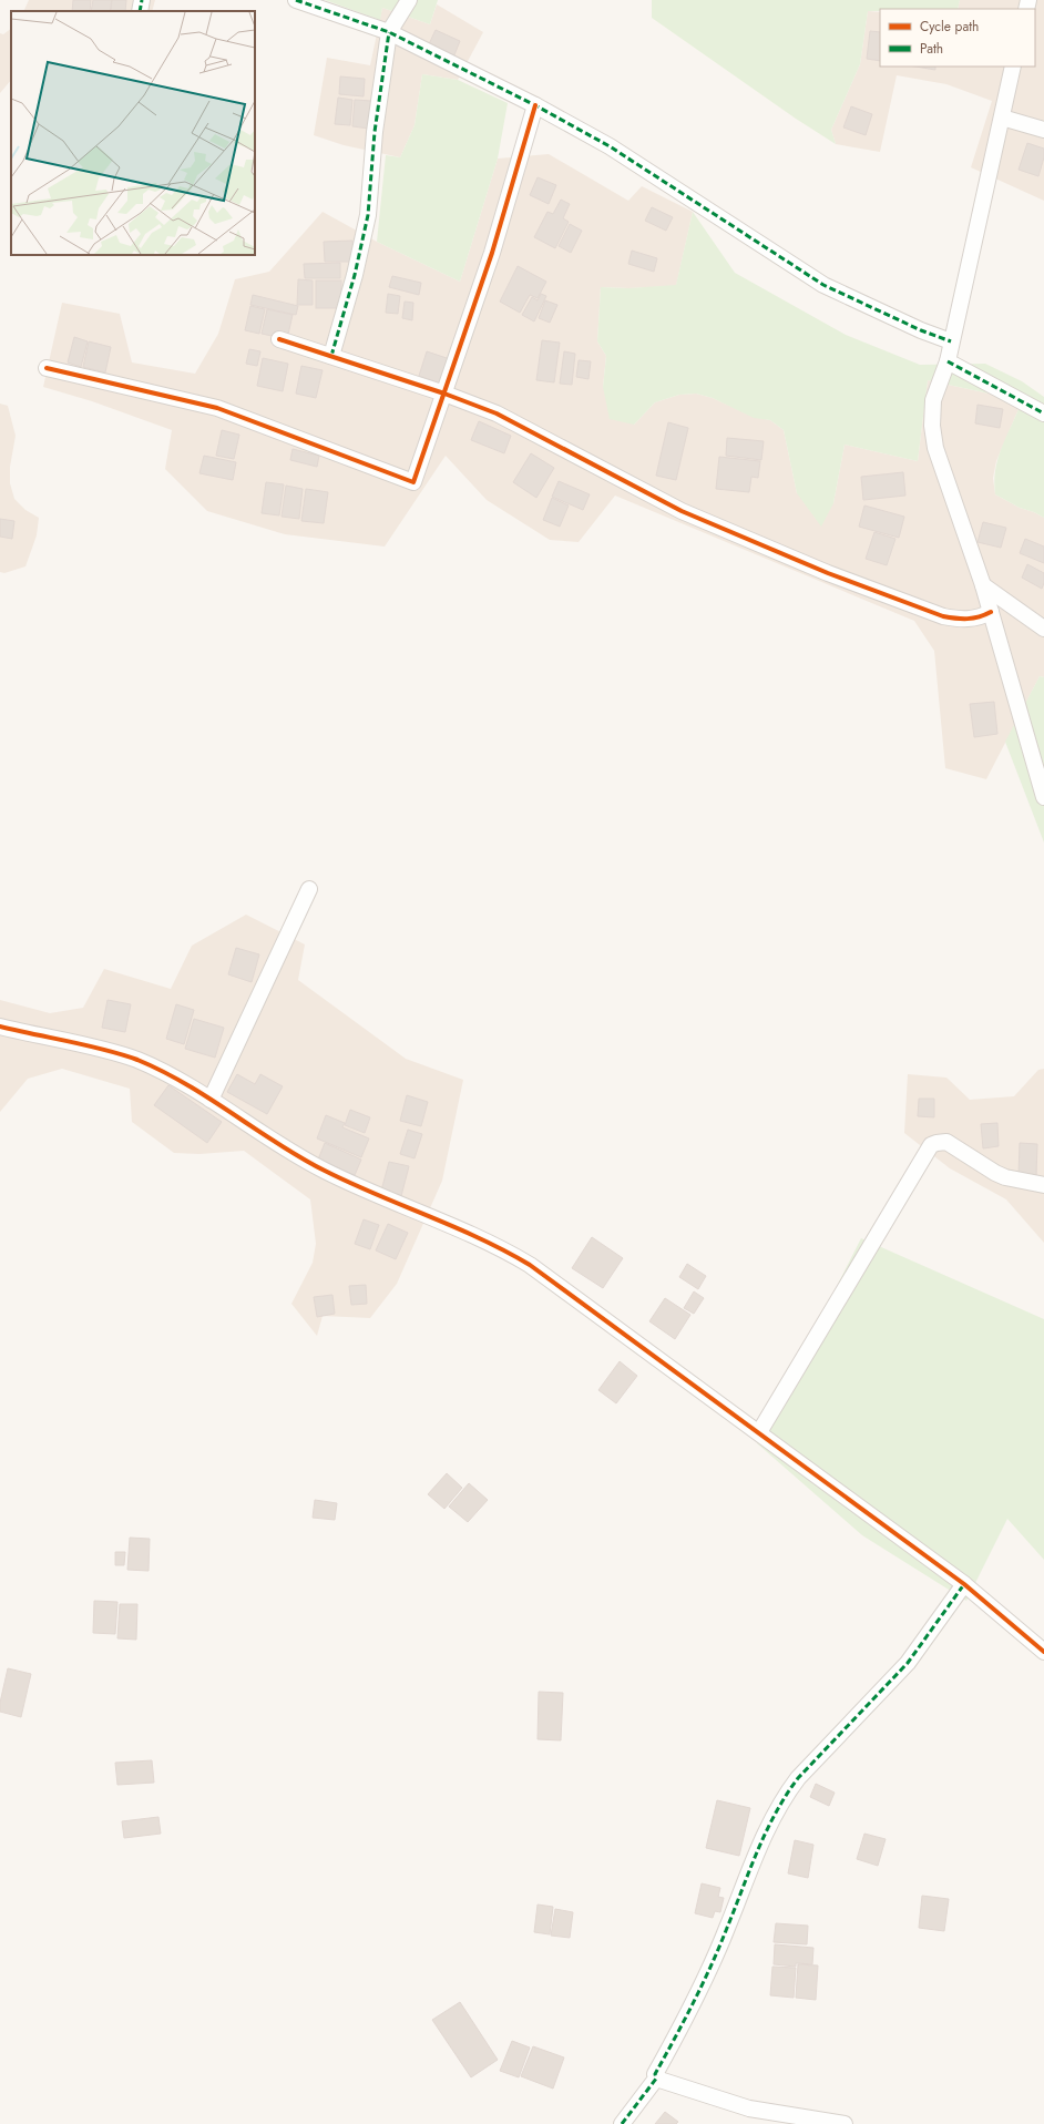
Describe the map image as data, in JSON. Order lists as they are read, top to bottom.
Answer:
{
  "legend": ["Cycle path", "Path"]
}
